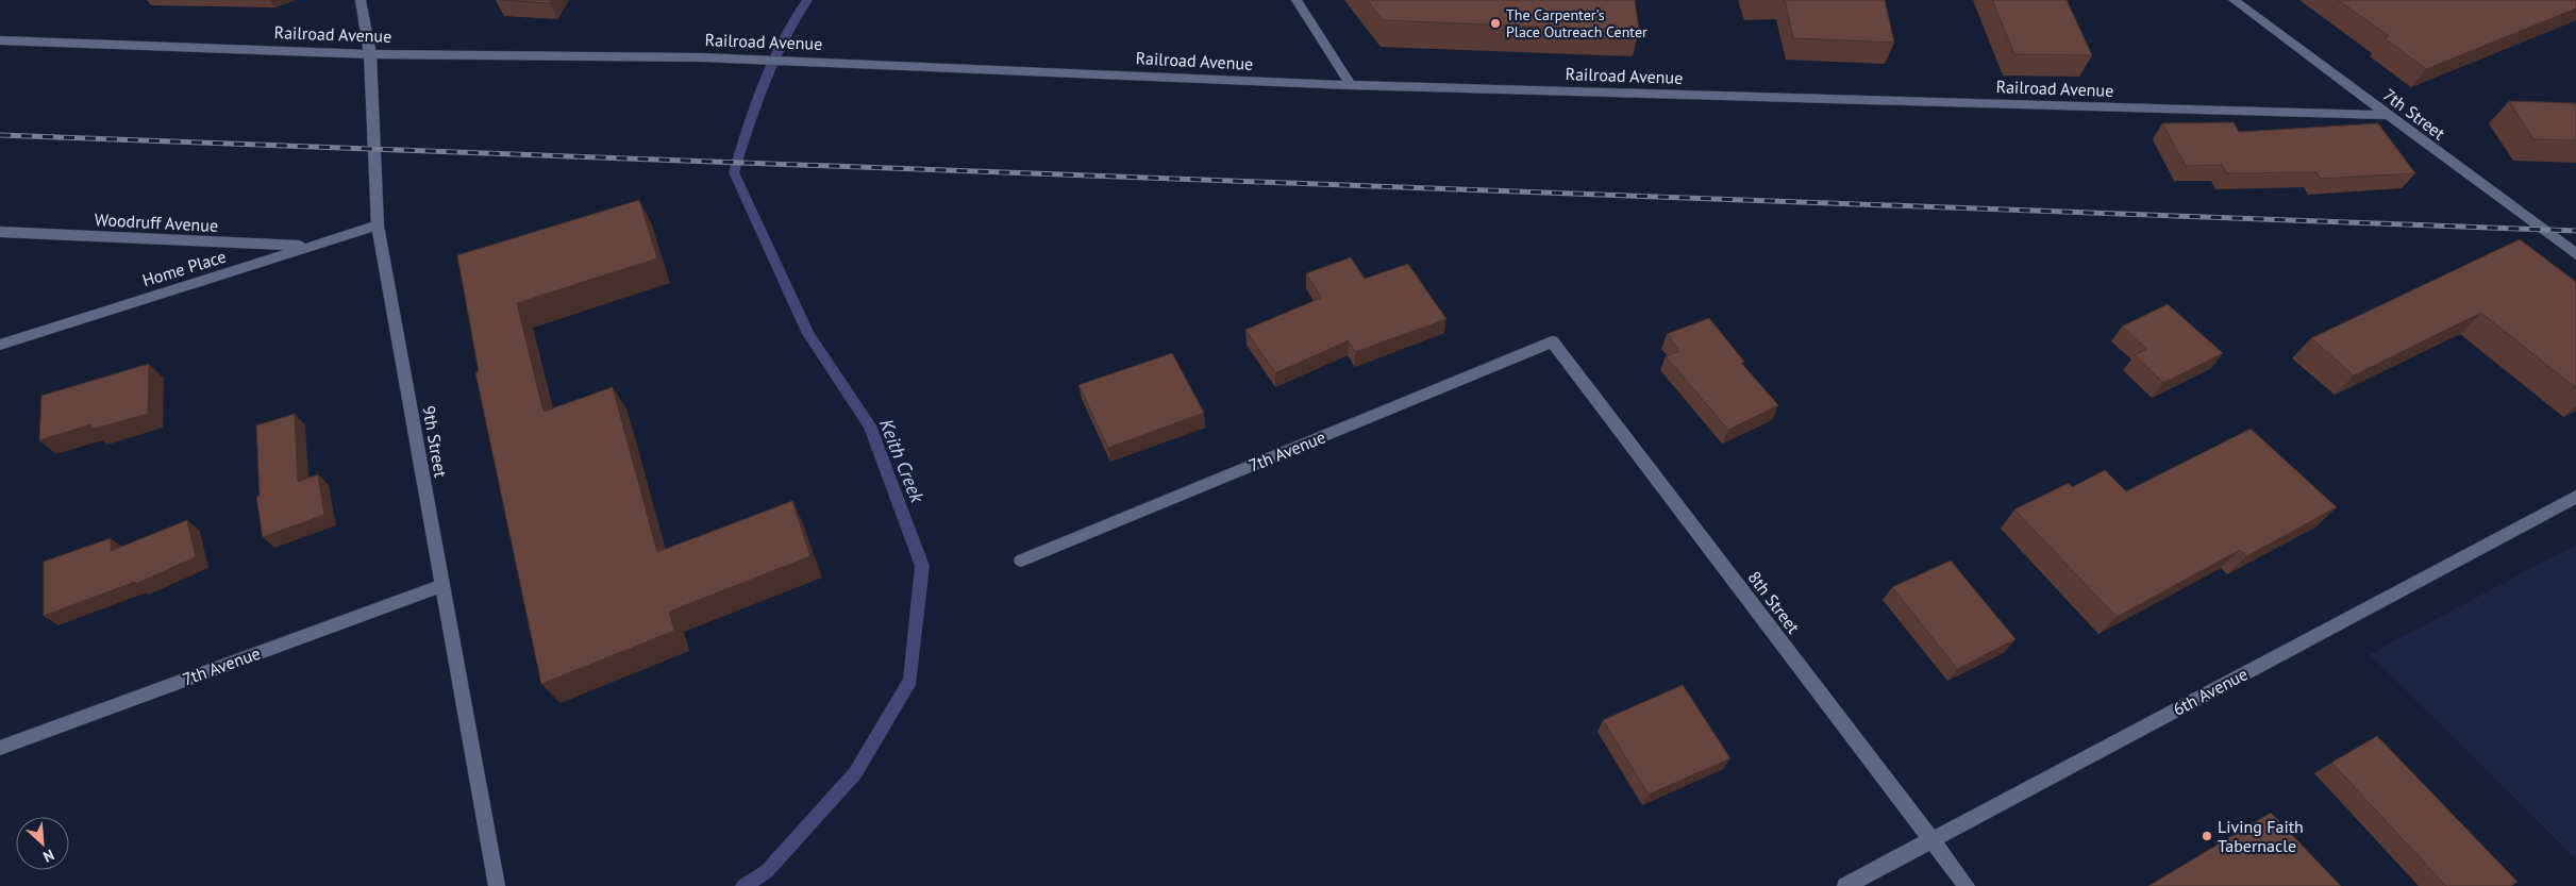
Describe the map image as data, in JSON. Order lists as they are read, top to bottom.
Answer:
{
  "streets": {
    "street": [
      "Railroad Avenue",
      "7th Street",
      "Woodruff Avenue",
      "Home Place",
      "9th Street",
      "7th Avenue",
      "8th Street",
      "6th Avenue"
    ]
  },
  "crossings": [
    ["Railroad Avenue", "7th Street"],
    ["Railroad Avenue", "9th Street"],
    ["Woodruff Avenue", "Home Place"],
    ["Home Place", "9th Street"],
    ["9th Street", "7th Avenue"],
    ["7th Avenue", "8th Street"],
    ["8th Street", "6th Avenue"]
  ],
  "water": ["Keith Creek"],
  "places": ["The Carpenter's Place Outreach Center", "Living Faith Tabernacle"],
  "north": "bottom right"
}
